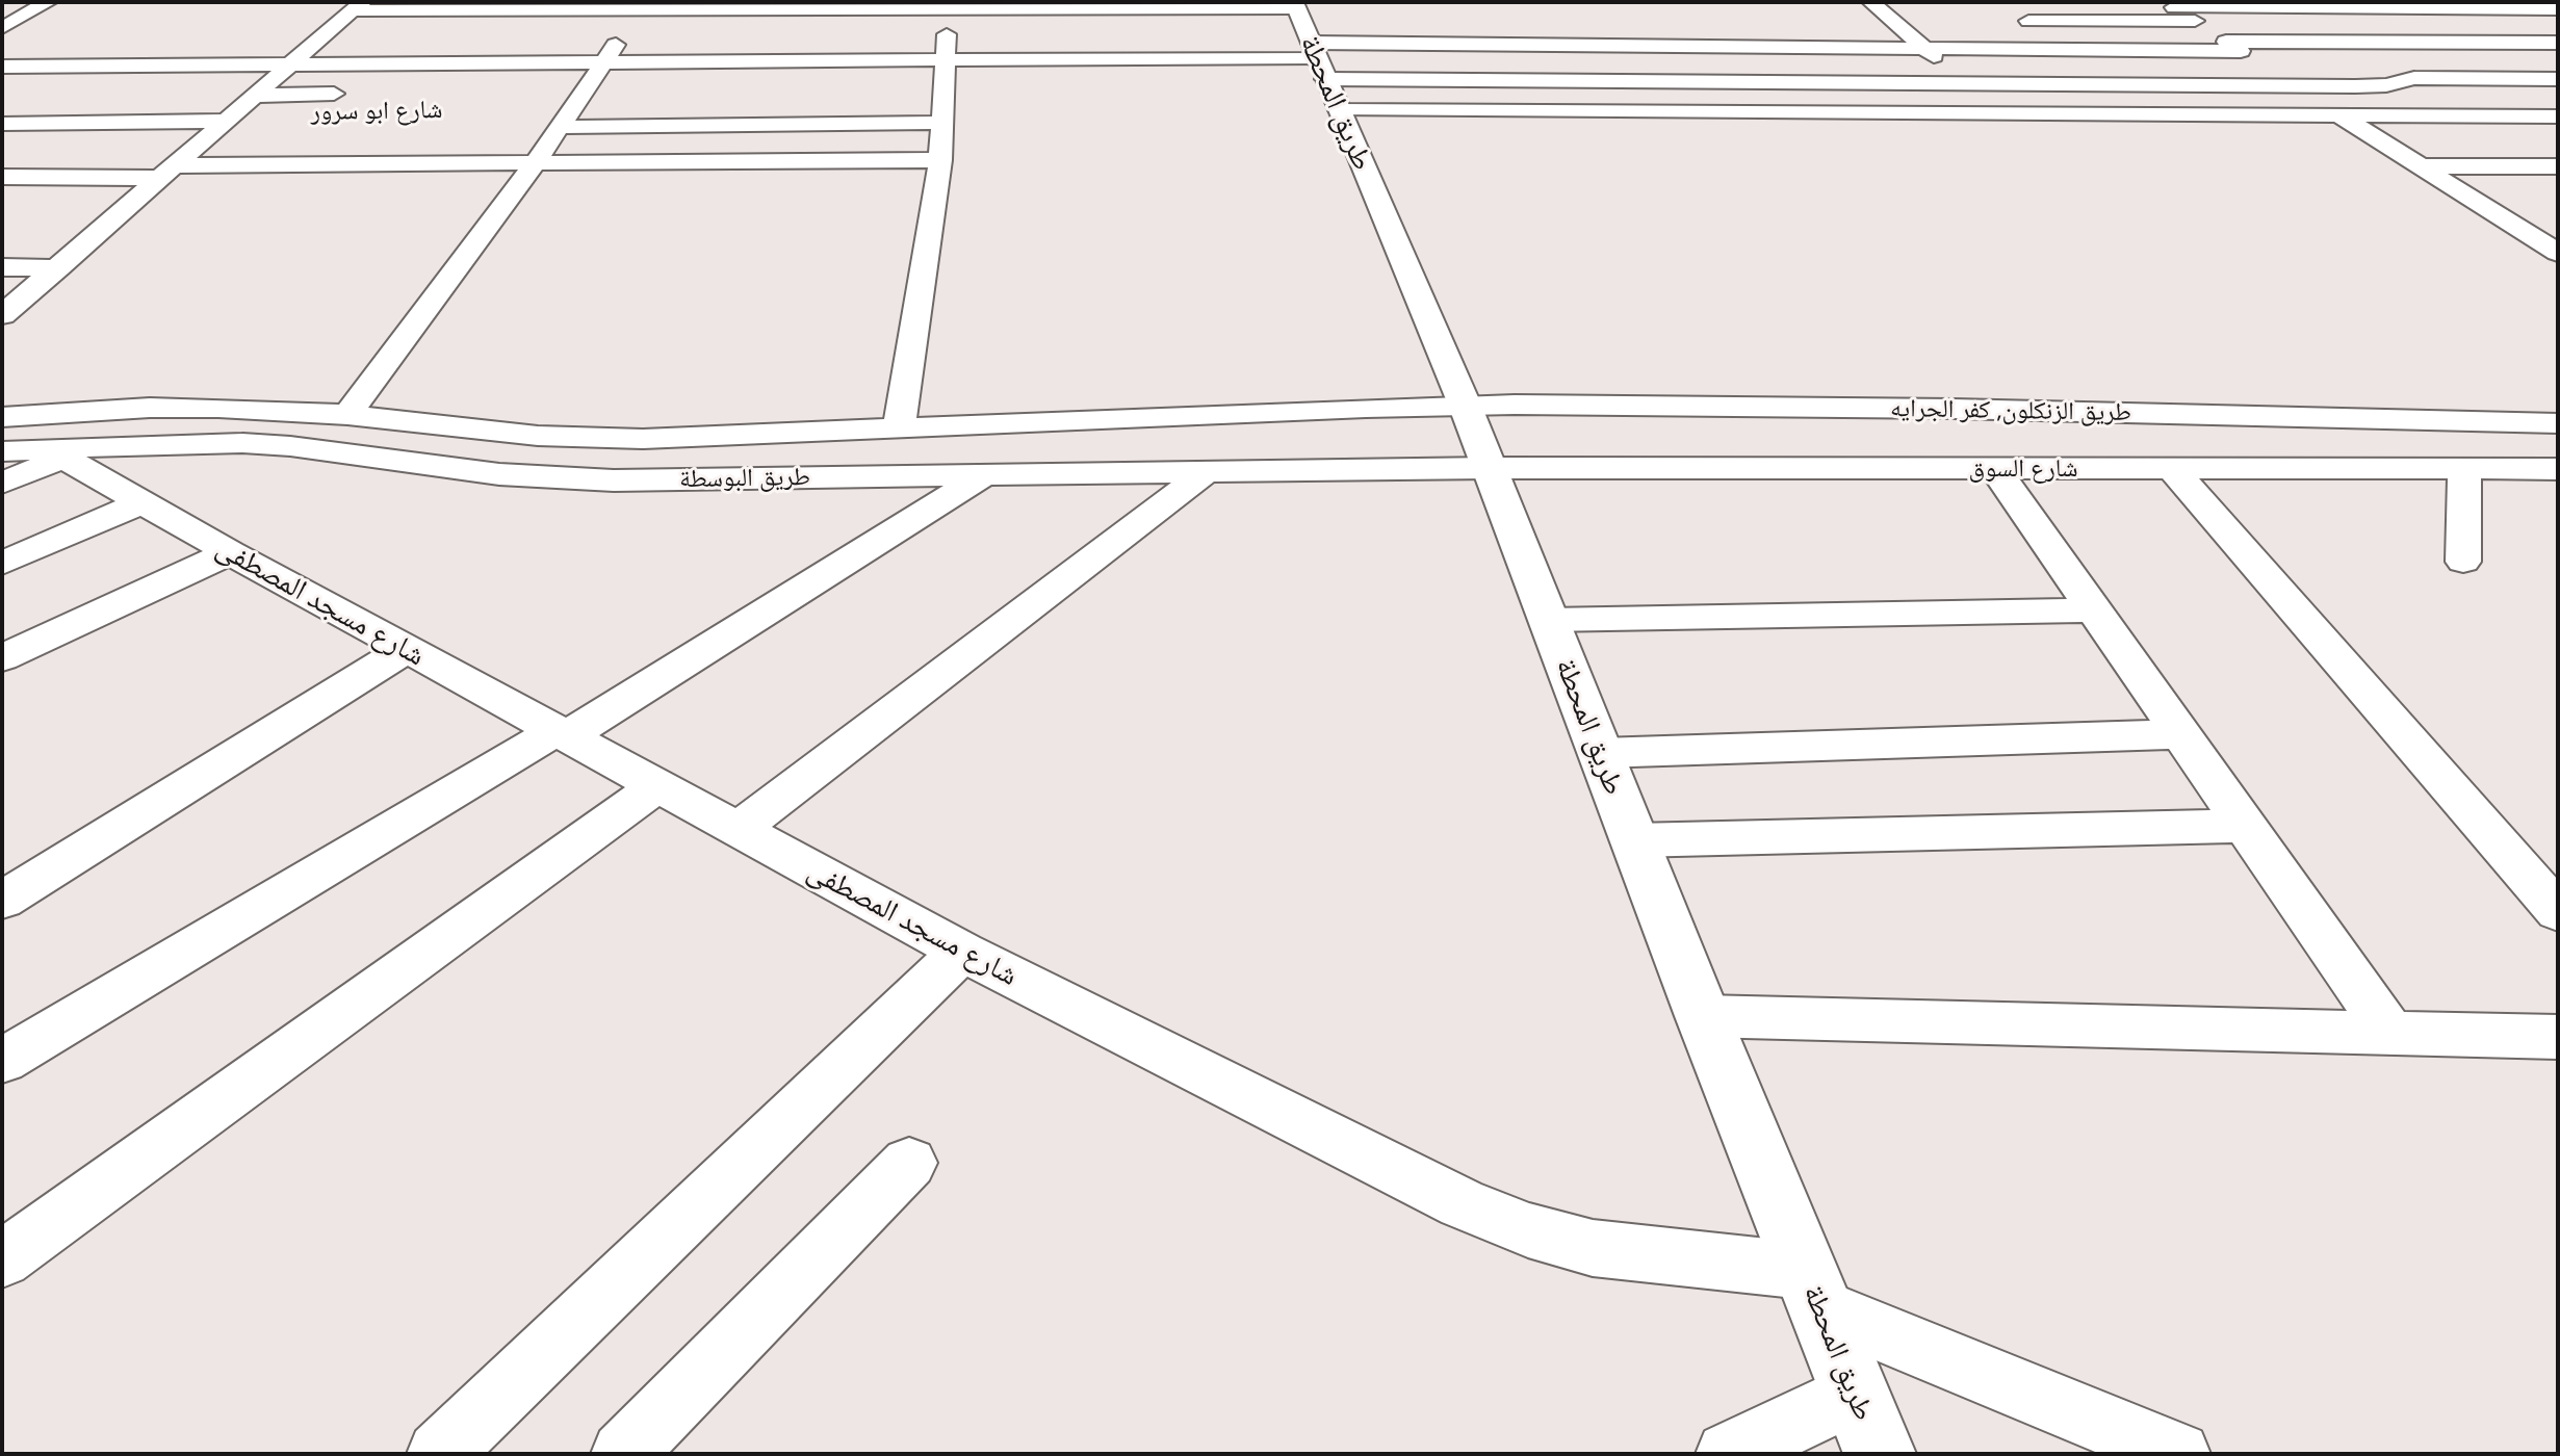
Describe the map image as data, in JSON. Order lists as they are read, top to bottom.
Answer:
{
  "streets": {
    "street": [
      "طريق المحطة",
      "طريق الزنكلون, كفر الجرايه",
      "شارع السوق",
      "طريق البوسطة",
      "شارع مسجد المصطفى"
    ]
  },
  "crossings": [
    ["طريق المحطة", "طريق الزنكلون, كفر الجرايه"],
    ["طريق المحطة", "شارع السوق"],
    ["طريق المحطة", "طريق البوسطة"],
    ["طريق المحطة", "شارع مسجد المصطفى"],
    ["طريق الزنكلون, كفر الجرايه", "شارع السوق"],
    ["طريق الزنكلون, كفر الجرايه", "طريق البوسطة"],
    ["شارع السوق", "طريق البوسطة"],
    ["طريق البوسطة", "شارع مسجد المصطفى"]
  ]
}
